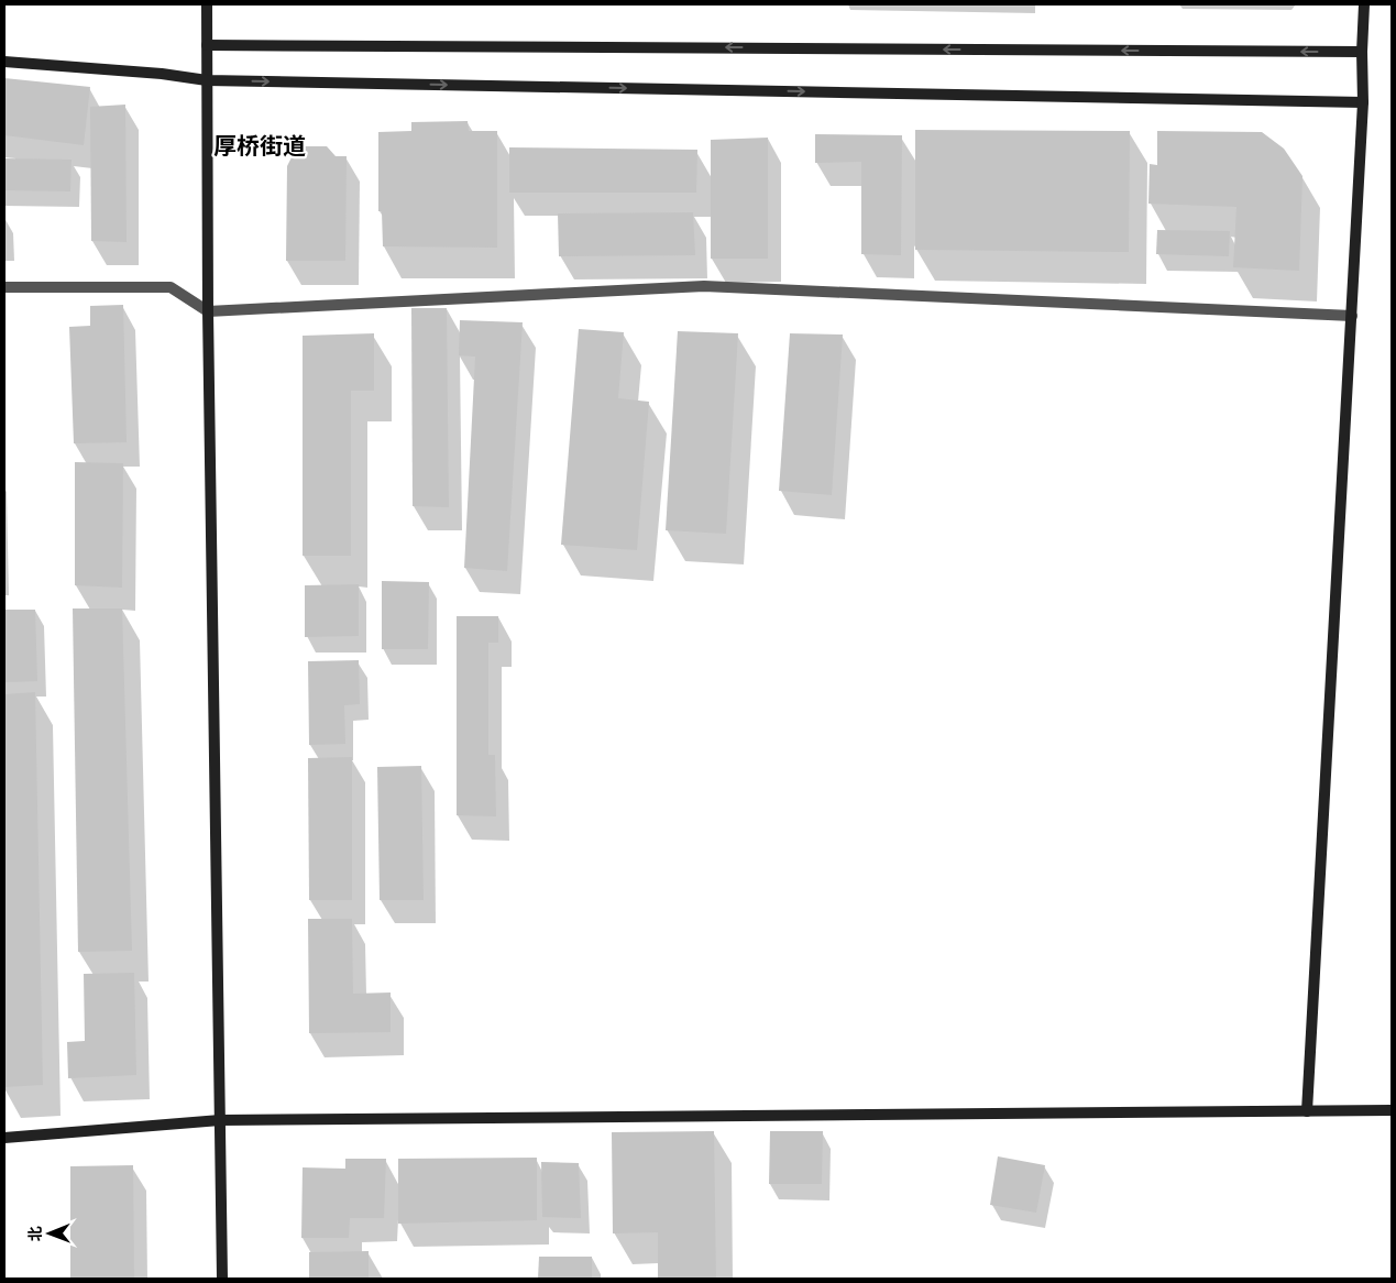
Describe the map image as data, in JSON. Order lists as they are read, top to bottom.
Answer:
{
  "districts": ["厚桥街道"],
  "north": "left"
}
